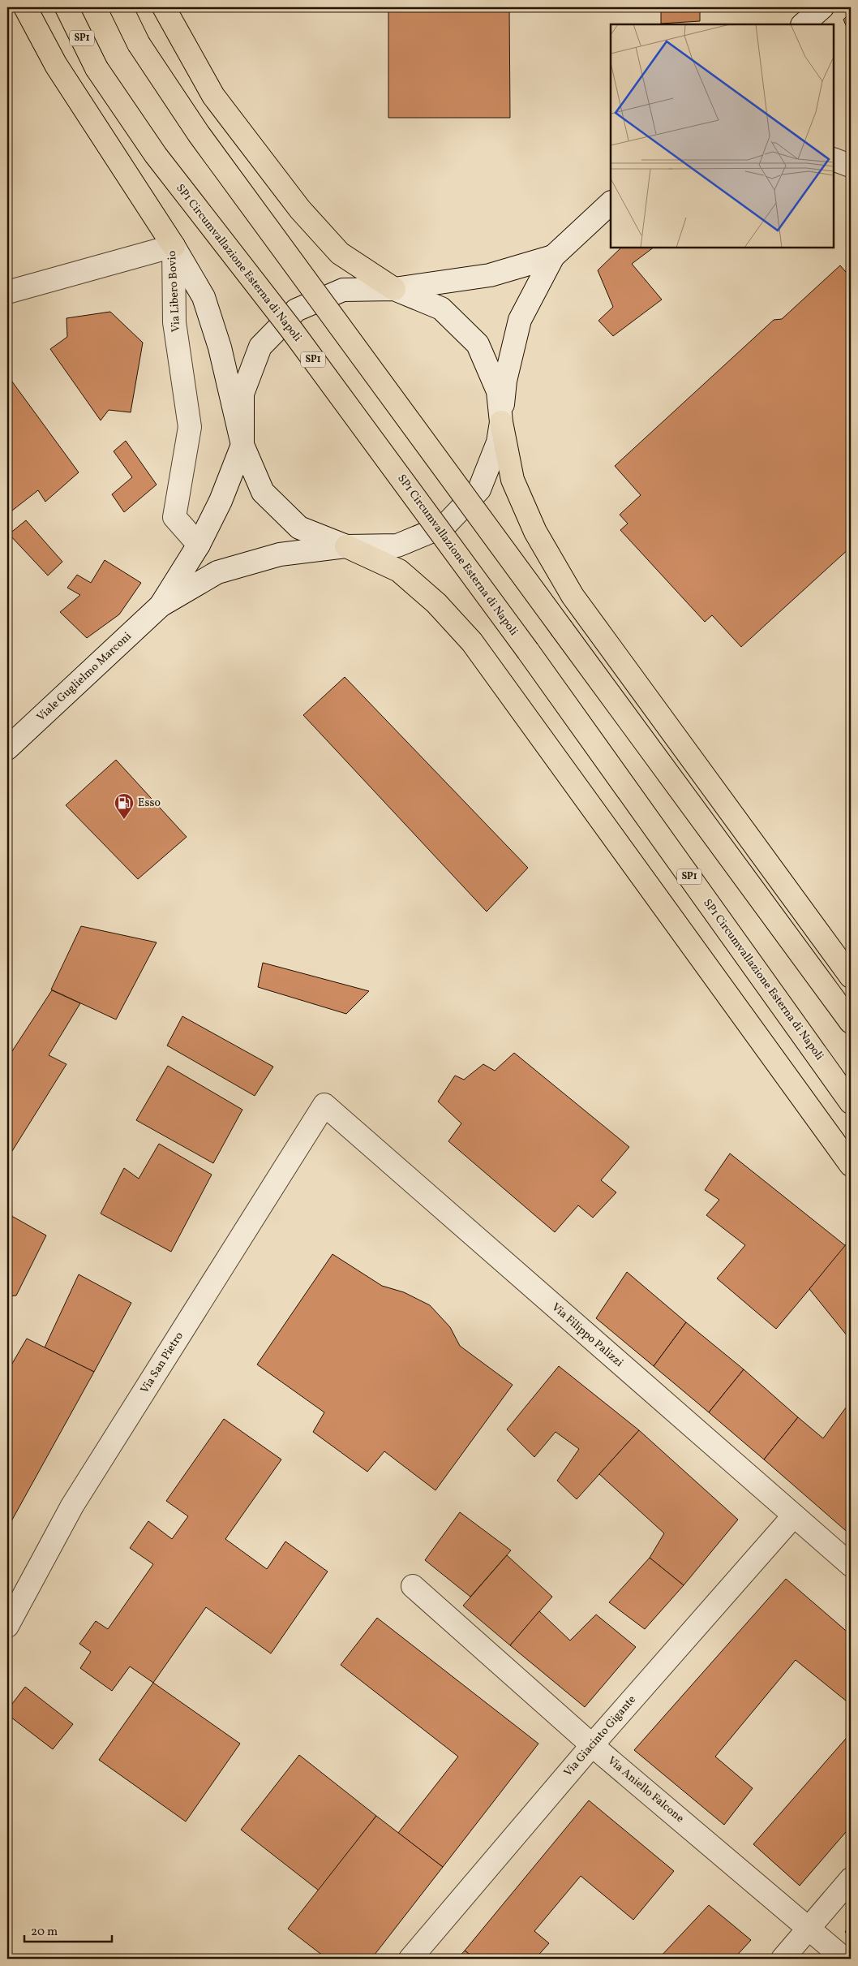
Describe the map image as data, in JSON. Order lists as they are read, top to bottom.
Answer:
{
  "streets": {
    "highway": ["SP1", "SP1 Circumvallazione Esterna di Napoli"],
    "street": [
      "Via Libero Bovio",
      "Viale Guglielmo Marconi",
      "Via Filippo Palizzi",
      "Via San Pietro",
      "Via Giacinto Gigante",
      "Via Aniello Falcone"
    ]
  },
  "crossings": [
    ["Via Libero Bovio", "Viale Guglielmo Marconi"],
    ["Via Filippo Palizzi", "Via San Pietro"],
    ["Via Filippo Palizzi", "Via Giacinto Gigante"],
    ["Via Giacinto Gigante", "Via Aniello Falcone"]
  ],
  "places": {
    "fuel station": ["Esso"]
  },
  "scale_bar": "20 m"
}
